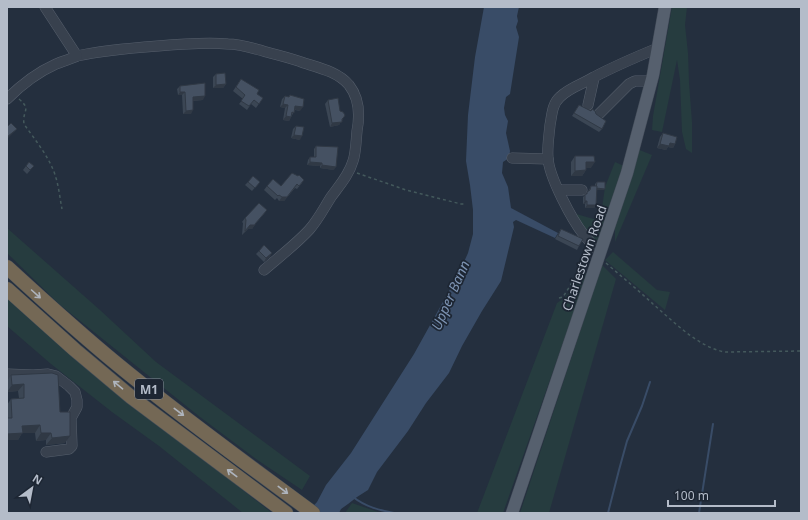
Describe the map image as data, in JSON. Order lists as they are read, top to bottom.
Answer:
{
  "streets": {
    "highway": ["M1"],
    "main road": ["Charlestown Road"]
  },
  "water": ["Upper Bann"],
  "scale_bar": "100 m",
  "north": "top right"
}
